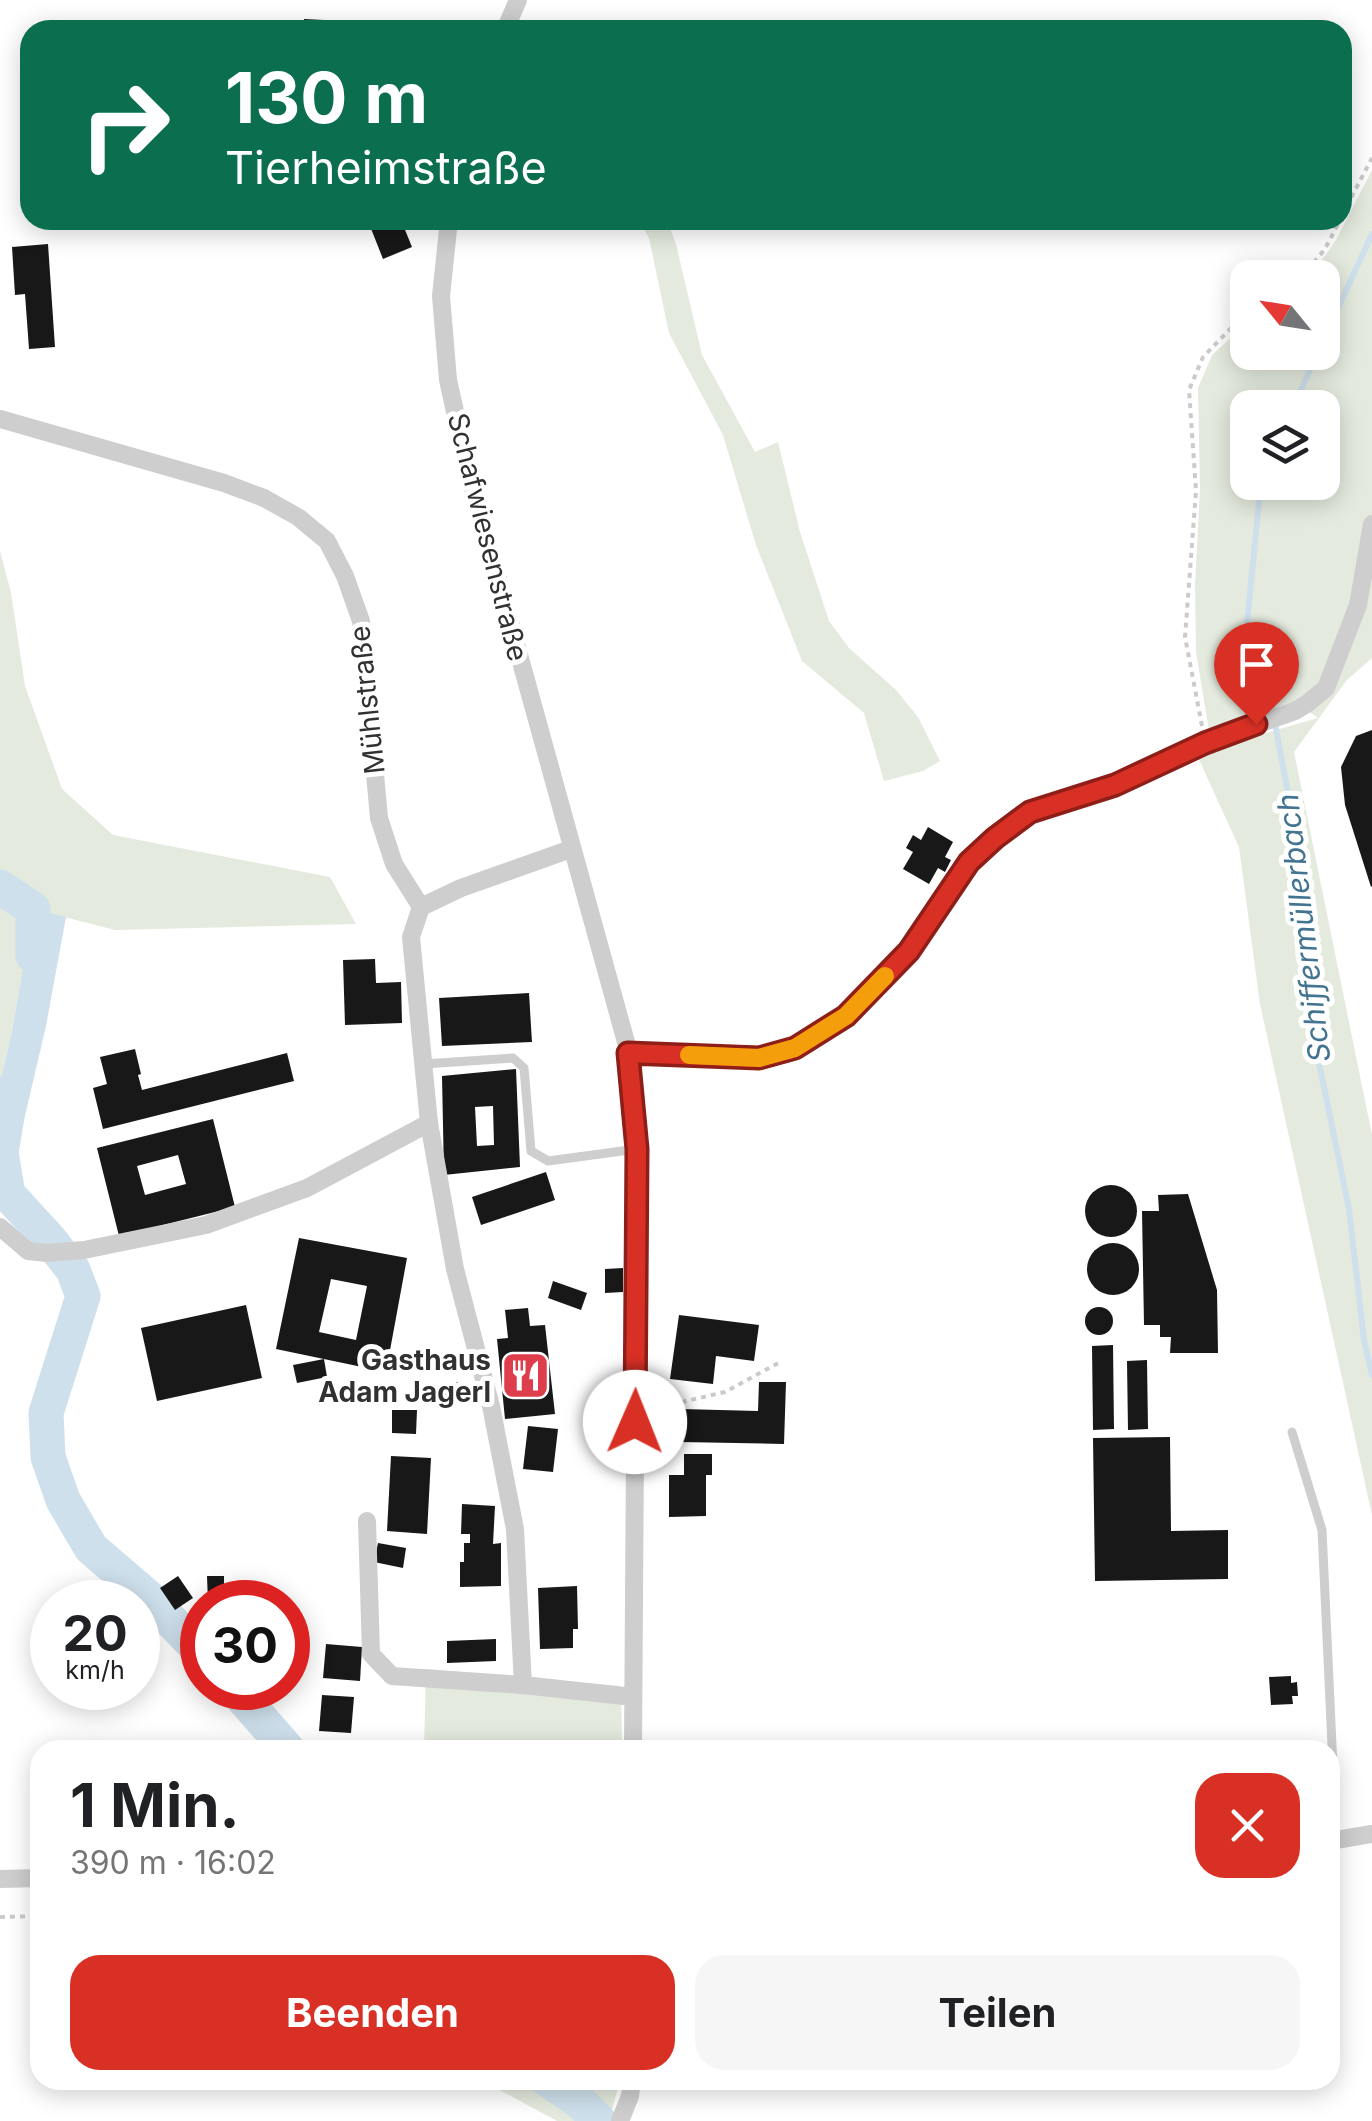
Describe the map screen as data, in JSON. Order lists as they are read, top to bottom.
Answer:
{
  "streets": {
    "street": ["Schafwiesenstraße", "Mühlstraße"]
  },
  "water": ["Schiffermüllerbach"],
  "places": {
    "restaurant": ["Gasthaus Adam Jagerl"]
  },
  "north": "top left",
  "page": {
    "turn": ["130 m", "Tierheimstraße"],
    "speed": "20 km/h",
    "limit": "30",
    "heading": ["1 Min.", "390 m · 16:02"],
    "buttons": ["Beenden", "Teilen"]
  }
}
